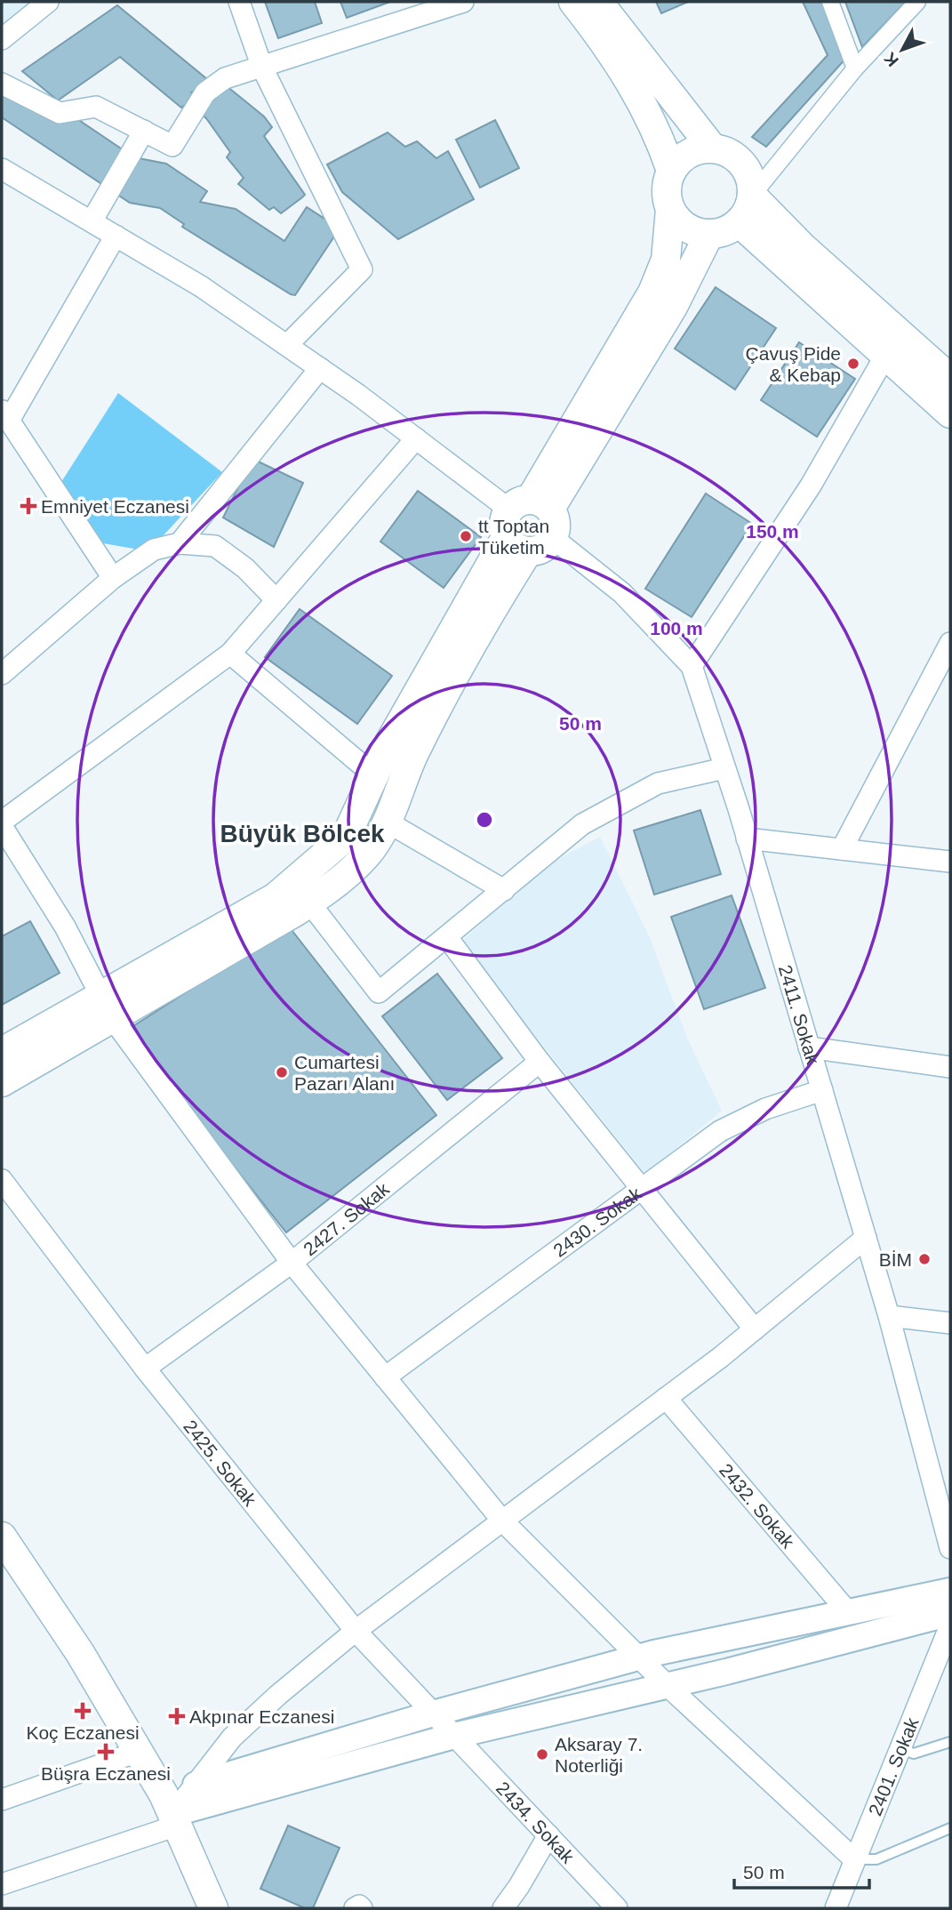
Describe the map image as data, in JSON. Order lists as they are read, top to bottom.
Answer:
{
  "streets": {
    "street": [
      "2411. Sokak",
      "2427. Sokak",
      "2430. Sokak",
      "2425. Sokak",
      "2432. Sokak",
      "2401. Sokak",
      "2434. Sokak"
    ]
  },
  "crossings": [
    ["2411. Sokak", "2430. Sokak"],
    ["2427. Sokak", "2425. Sokak"],
    ["2425. Sokak", "2434. Sokak"]
  ],
  "districts": ["Büyük Bölcek"],
  "places": {
    "other": [
      "Çavuş Pide & Kebap",
      "tt Toptan Tüketim",
      "Cumartesi Pazarı Alanı",
      "BİM",
      "Aksaray 7. Noterliği"
    ],
    "health": [
      "Emniyet Eczanesi",
      "Koç Eczanesi",
      "Akpınar Eczanesi",
      "Büşra Eczanesi"
    ]
  },
  "scale_bar": "50 m",
  "north": "bottom left",
  "rings": ["150 m", "100 m", "50 m"]
}
